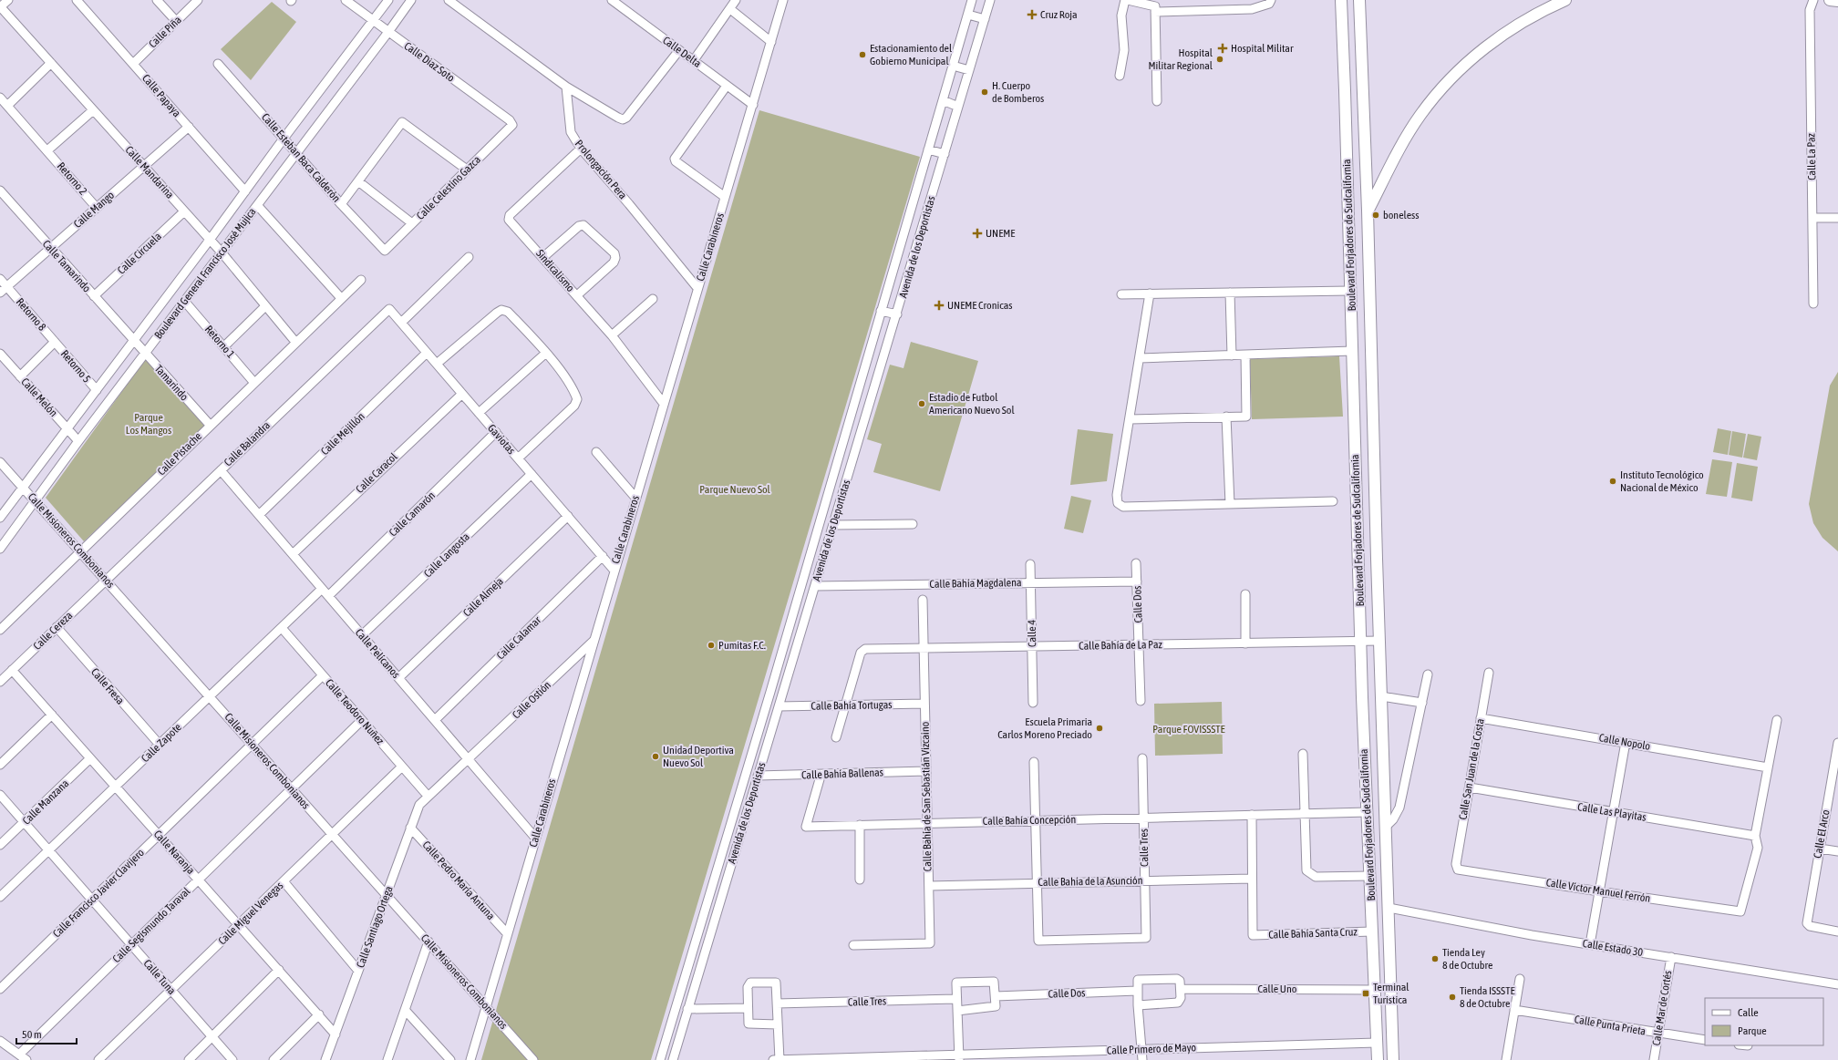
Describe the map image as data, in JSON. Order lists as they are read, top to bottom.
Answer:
{
  "streets": {
    "main road": ["Boulevard Forjadores de Sudcalifornia"],
    "street": [
      "Calle Piña",
      "Calle Delta",
      "Calle Diaz Soto",
      "Calle Papaya",
      "Calle La Paz",
      "Calle Esteban Baca Calderón",
      "Prolongación Pera",
      "Calle Mandarina",
      "Retorno 2",
      "Calle Celestino Gazca",
      "Calle Mango",
      "Calle Carabineros",
      "Avenida de los Deportistas",
      "Calle Circuela",
      "Calle Tamarindo",
      "Sindicalismo",
      "Boulevard General Francisco José Mujica",
      "Retorno 8",
      "Retorno 1",
      "Retorno 5",
      "Tamarindo",
      "Calle Melón",
      "Calle Mejillón",
      "Gaviotas",
      "Calle Balandra",
      "Calle Pistache",
      "Calle Caracol",
      "Calle Camarón",
      "Calle Misioneros Combonianos",
      "Calle Langosta",
      "Calle Bahía Magdalena",
      "Calle Almeja",
      "Calle Dos",
      "Calle Cereza",
      "Calle 4",
      "Calle Calamar",
      "Calle Bahía de La Paz",
      "Calle Pelícanos",
      "Calle Fresa",
      "Calle Ostión",
      "Calle Bahía Tortugas",
      "Calle Teodoro Nuñez",
      "Calle Nopolo",
      "Calle Zapote",
      "Calle San Juan de la Costa",
      "Calle Bahía Ballenas",
      "Calle Bahía de San Sebastián Vizcaino",
      "Calle Manzana",
      "Calle Las Playitas",
      "Calle Bahía Concepción",
      "Calle El Arco",
      "Calle Tres",
      "Calle Naranja",
      "Calle Pedro María Antuna",
      "Calle Bahía de la Asunción",
      "Calle Víctor Manuel Ferrón",
      "Calle Francisco Javier Clavijero",
      "Calle Miguel Venegas",
      "Calle Segismundo Taraval",
      "Calle Santiago Ortega",
      "Calle Bahía Santa Cruz",
      "Calle Estado 30",
      "Calle Tuna",
      "Calle Uno",
      "Calle Mar de Cortés",
      "Calle Punta Prieta",
      "Calle Primero de Mayo"
    ]
  },
  "crossings": [
    ["Calle Piña", "Calle Papaya"],
    ["Calle Delta", "Calle Carabineros"],
    ["Calle Diaz Soto", "Calle Celestino Gazca"],
    ["Calle Diaz Soto", "Boulevard General Francisco José Mujica"],
    ["Calle Papaya", "Calle Mango"],
    ["Calle Papaya", "Boulevard General Francisco José Mujica"],
    ["Calle Esteban Baca Calderón", "Calle Celestino Gazca"],
    ["Calle Esteban Baca Calderón", "Boulevard General Francisco José Mujica"],
    ["Prolongación Pera", "Calle Carabineros"],
    ["Prolongación Pera", "Sindicalismo"],
    ["Calle Mandarina", "Calle Mango"],
    ["Calle Mandarina", "Calle Circuela"],
    ["Calle Mandarina", "Boulevard General Francisco José Mujica"],
    ["Calle Mandarina", "Calle Pistache"],
    ["Retorno 2", "Calle Mango"],
    ["Calle Mango", "Calle Tamarindo"],
    ["Calle Mango", "Retorno 8"],
    ["Boulevard Forjadores de Sudcalifornia", "Calle Bahía de La Paz"],
    ["Boulevard Forjadores de Sudcalifornia", "Calle Bahía Concepción"],
    ["Boulevard Forjadores de Sudcalifornia", "Calle Bahía Santa Cruz"],
    ["Boulevard Forjadores de Sudcalifornia", "Calle Estado 30"],
    ["Boulevard Forjadores de Sudcalifornia", "Calle Uno"],
    ["Boulevard Forjadores de Sudcalifornia", "Calle Primero de Mayo"],
    ["Calle Carabineros", "Sindicalismo"],
    ["Calle Carabineros", "Gaviotas"],
    ["Calle Carabineros", "Calle Misioneros Combonianos"],
    ["Calle Carabineros", "Calle Pelícanos"],
    ["Calle Carabineros", "Calle Ostión"],
    ["Calle Carabineros", "Calle Pedro María Antuna"],
    ["Avenida de los Deportistas", "Calle Bahía Magdalena"],
    ["Avenida de los Deportistas", "Calle Bahía Tortugas"],
    ["Avenida de los Deportistas", "Calle Bahía Ballenas"],
    ["Calle Circuela", "Calle Tamarindo"],
    ["Calle Tamarindo", "Boulevard General Francisco José Mujica"],
    ["Calle Tamarindo", "Tamarindo"],
    ["Boulevard General Francisco José Mujica", "Retorno 1"],
    ["Boulevard General Francisco José Mujica", "Retorno 5"],
    ["Boulevard General Francisco José Mujica", "Tamarindo"],
    ["Boulevard General Francisco José Mujica", "Calle Melón"],
    ["Boulevard General Francisco José Mujica", "Calle Misioneros Combonianos"],
    ["Retorno 8", "Retorno 5"],
    ["Retorno 1", "Calle Pistache"],
    ["Tamarindo", "Calle Pistache"],
    ["Calle Mejillón", "Gaviotas"],
    ["Calle Mejillón", "Calle Pelícanos"],
    ["Gaviotas", "Calle Balandra"],
    ["Gaviotas", "Calle Caracol"],
    ["Gaviotas", "Calle Camarón"],
    ["Gaviotas", "Calle Langosta"],
    ["Gaviotas", "Calle Almeja"],
    ["Gaviotas", "Calle Calamar"],
    ["Calle Balandra", "Calle Misioneros Combonianos"],
    ["Calle Balandra", "Calle Cereza"],
    ["Calle Balandra", "Calle Pelícanos"],
    ["Calle Pistache", "Calle Misioneros Combonianos"],
    ["Calle Caracol", "Calle Pelícanos"],
    ["Calle Camarón", "Calle Pelícanos"],
    ["Calle Misioneros Combonianos", "Calle Cereza"],
    ["Calle Misioneros Combonianos", "Calle Zapote"],
    ["Calle Misioneros Combonianos", "Calle Francisco Javier Clavijero"],
    ["Calle Misioneros Combonianos", "Calle Miguel Venegas"],
    ["Calle Misioneros Combonianos", "Calle Segismundo Taraval"],
    ["Calle Misioneros Combonianos", "Calle Santiago Ortega"],
    ["Calle Langosta", "Calle Pelícanos"],
    ["Calle Bahía Magdalena", "Calle Dos"],
    ["Calle Bahía Magdalena", "Calle 4"],
    ["Calle Almeja", "Calle Pelícanos"],
    ["Calle Dos", "Calle Bahía de La Paz"],
    ["Calle Cereza", "Calle Fresa"],
    ["Calle Cereza", "Calle Naranja"],
    ["Calle 4", "Calle Bahía de La Paz"],
    ["Calle Calamar", "Calle Pelícanos"],
    ["Calle Bahía de La Paz", "Calle Bahía Tortugas"],
    ["Calle Bahía de La Paz", "Calle Bahía de San Sebastián Vizcaino"],
    ["Calle Pelícanos", "Calle Ostión"],
    ["Calle Pelícanos", "Calle Zapote"],
    ["Calle Fresa", "Calle Zapote"],
    ["Calle Ostión", "Calle Teodoro Nuñez"],
    ["Calle Ostión", "Calle Santiago Ortega"],
    ["Calle Bahía Tortugas", "Calle Bahía de San Sebastián Vizcaino"],
    ["Calle Teodoro Nuñez", "Calle Zapote"],
    ["Calle Teodoro Nuñez", "Calle Francisco Javier Clavijero"],
    ["Calle Teodoro Nuñez", "Calle Miguel Venegas"],
    ["Calle Teodoro Nuñez", "Calle Segismundo Taraval"],
    ["Calle Teodoro Nuñez", "Calle Santiago Ortega"],
    ["Calle Nopolo", "Calle San Juan de la Costa"],
    ["Calle Zapote", "Calle Naranja"],
    ["Calle Zapote", "Calle Tuna"],
    ["Calle San Juan de la Costa", "Calle Las Playitas"],
    ["Calle San Juan de la Costa", "Calle Víctor Manuel Ferrón"],
    ["Calle Bahía Ballenas", "Calle Bahía de San Sebastián Vizcaino"],
    ["Calle Bahía Ballenas", "Calle Bahía Concepción"],
    ["Calle Bahía de San Sebastián Vizcaino", "Calle Bahía Concepción"],
    ["Calle Bahía de San Sebastián Vizcaino", "Calle Bahía de la Asunción"],
    ["Calle Manzana", "Calle Naranja"],
    ["Calle Manzana", "Calle Tuna"],
    ["Calle Las Playitas", "Calle Víctor Manuel Ferrón"],
    ["Calle Bahía Concepción", "Calle Tres"],
    ["Calle Tres", "Calle Bahía de la Asunción"],
    ["Calle Naranja", "Calle Francisco Javier Clavijero"],
    ["Calle Naranja", "Calle Miguel Venegas"],
    ["Calle Naranja", "Calle Segismundo Taraval"],
    ["Calle Naranja", "Calle Santiago Ortega"],
    ["Calle Pedro María Antuna", "Calle Santiago Ortega"],
    ["Calle Bahía de la Asunción", "Calle Bahía Santa Cruz"],
    ["Calle Francisco Javier Clavijero", "Calle Tuna"],
    ["Calle Miguel Venegas", "Calle Tuna"],
    ["Calle Segismundo Taraval", "Calle Tuna"],
    ["Calle Estado 30", "Calle Mar de Cortés"],
    ["Calle Mar de Cortés", "Calle Punta Prieta"]
  ],
  "parks": ["Parque Los Mangos", "Parque Nuevo Sol", "Parque FOVISSSTE"],
  "places": {
    "health": [
      "Cruz Roja",
      "Hospital Militar",
      "UNEME",
      "UNEME Cronicas"
    ],
    "other": [
      "Estacionamiento del Gobierno Municipal",
      "Hospital Militar Regional",
      "H. Cuerpo de Bomberos",
      "boneless",
      "Estadio de Futbol Americano Nuevo Sol",
      "Instituto Tecnológico Nacional de México",
      "Pumitas F.C.",
      "Escuela Primaria Carlos Moreno Preciado",
      "Unidad Deportiva Nuevo Sol",
      "Tienda Ley 8 de Octubre",
      "Tienda ISSSTE 8 de Octubre"
    ],
    "transit": ["Terminal Turistica"]
  },
  "legend": ["Calle", "Parque"],
  "scale_bar": "50 m"
}
